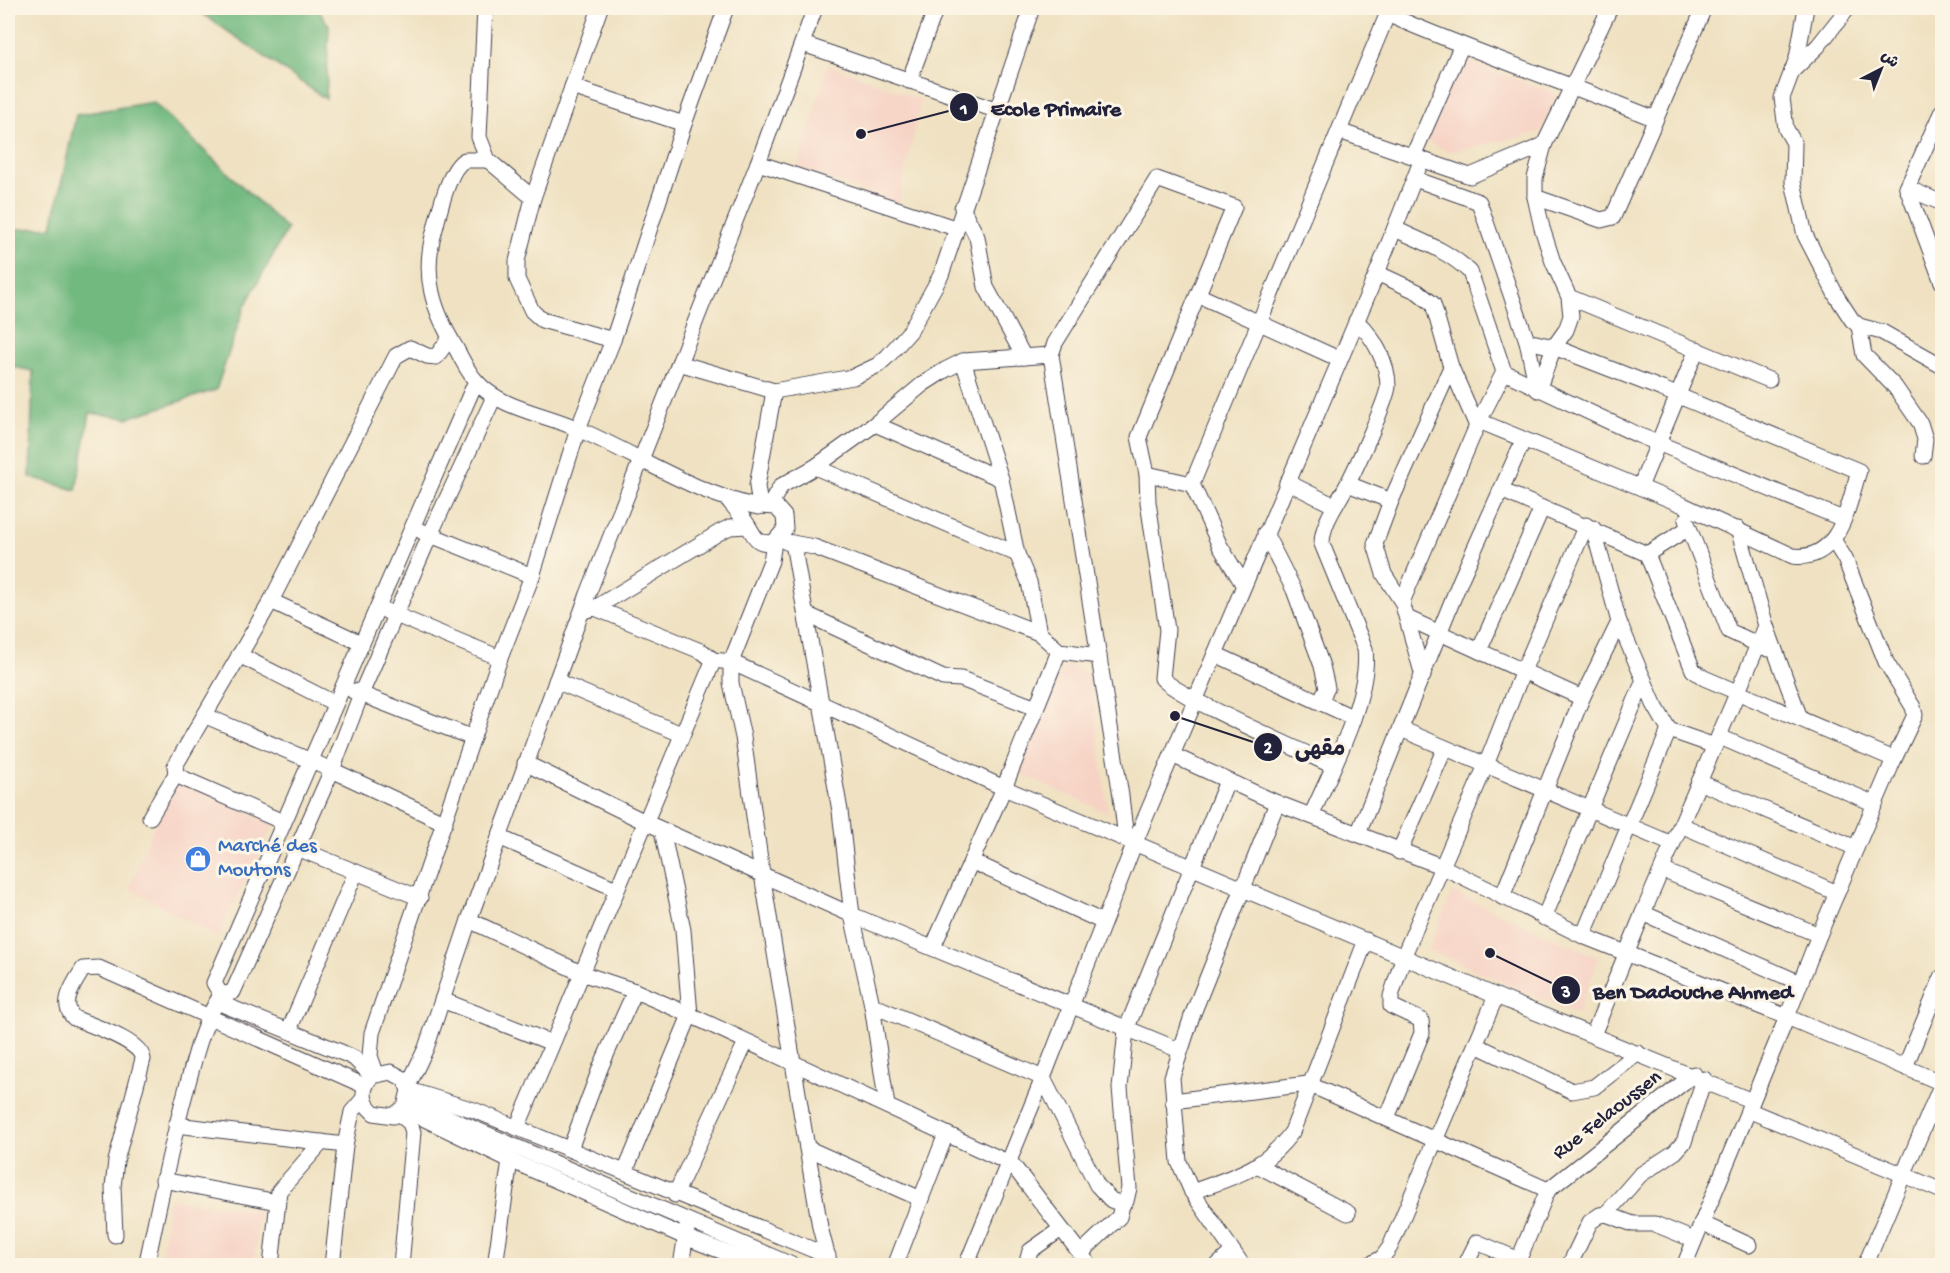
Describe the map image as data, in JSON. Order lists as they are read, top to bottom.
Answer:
{
  "streets": {
    "street": ["Rue Felaoussen"]
  },
  "places": {
    "other": ["Ecole Primaire", "مقهى", "Ben Dadouche Ahmed"],
    "shop": ["Marché des Moutons"]
  },
  "north": "top right"
}
